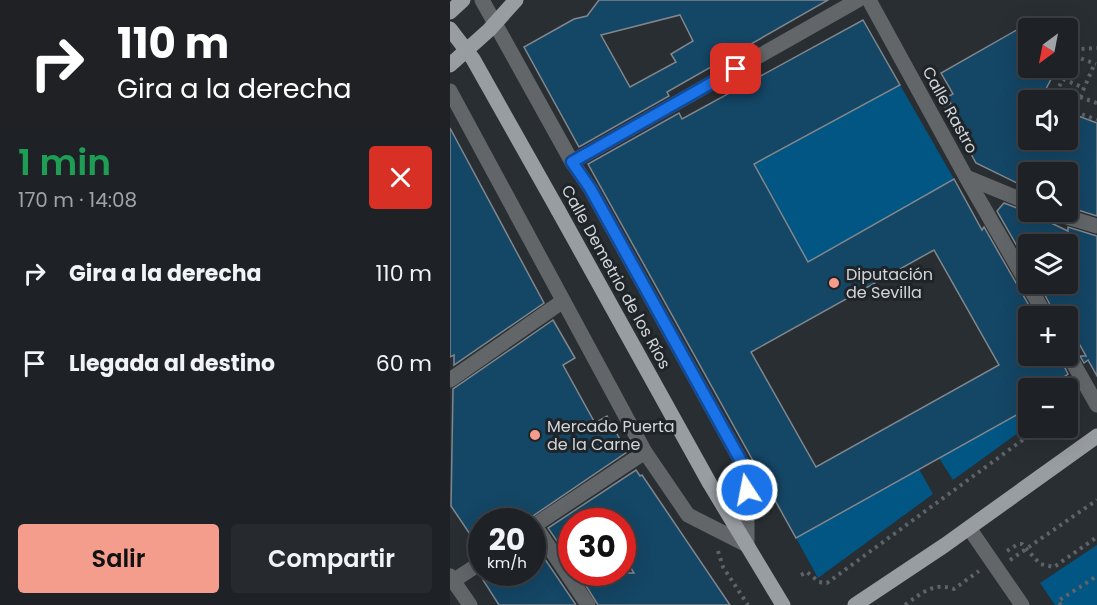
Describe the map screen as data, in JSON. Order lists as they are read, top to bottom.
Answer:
{
  "streets": {
    "main road": ["Calle Demetrio de los Ríos"],
    "street": ["Calle Rastro"]
  },
  "places": ["Diputación de Sevilla", "Mercado Puerta de la Carne"],
  "north": "bottom left",
  "page": {
    "turn": ["110 m", "Gira a la derecha"],
    "map_buttons": ["+", "−"],
    "heading": ["1 min", "170 m · 14:08"],
    "list": [
      {
        "name": "Gira a la derecha",
        "value": "110 m"
      },
      {
        "name": "Llegada al destino",
        "value": "60 m"
      }
    ],
    "speed": "20 km/h",
    "limit": "30",
    "buttons": ["Salir", "Compartir"]
  }
}
